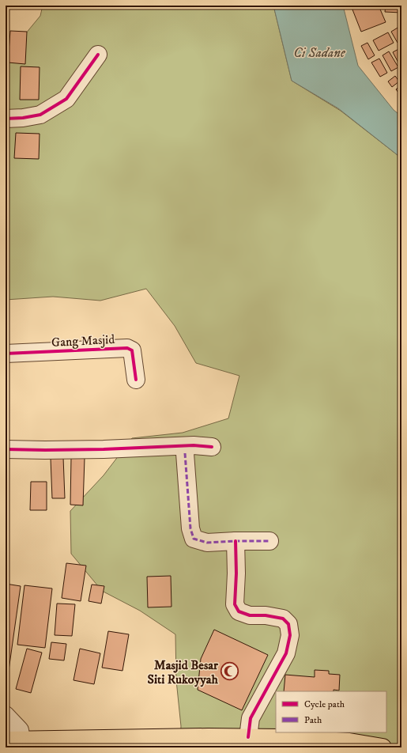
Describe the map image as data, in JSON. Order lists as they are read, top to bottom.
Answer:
{
  "streets": {
    "street": ["Gang Masjid"]
  },
  "water": ["Ci Sadane"],
  "places": {
    "mosque": ["Masjid Besar Siti Rukoyyah"]
  },
  "legend": ["Cycle path", "Path"]
}
